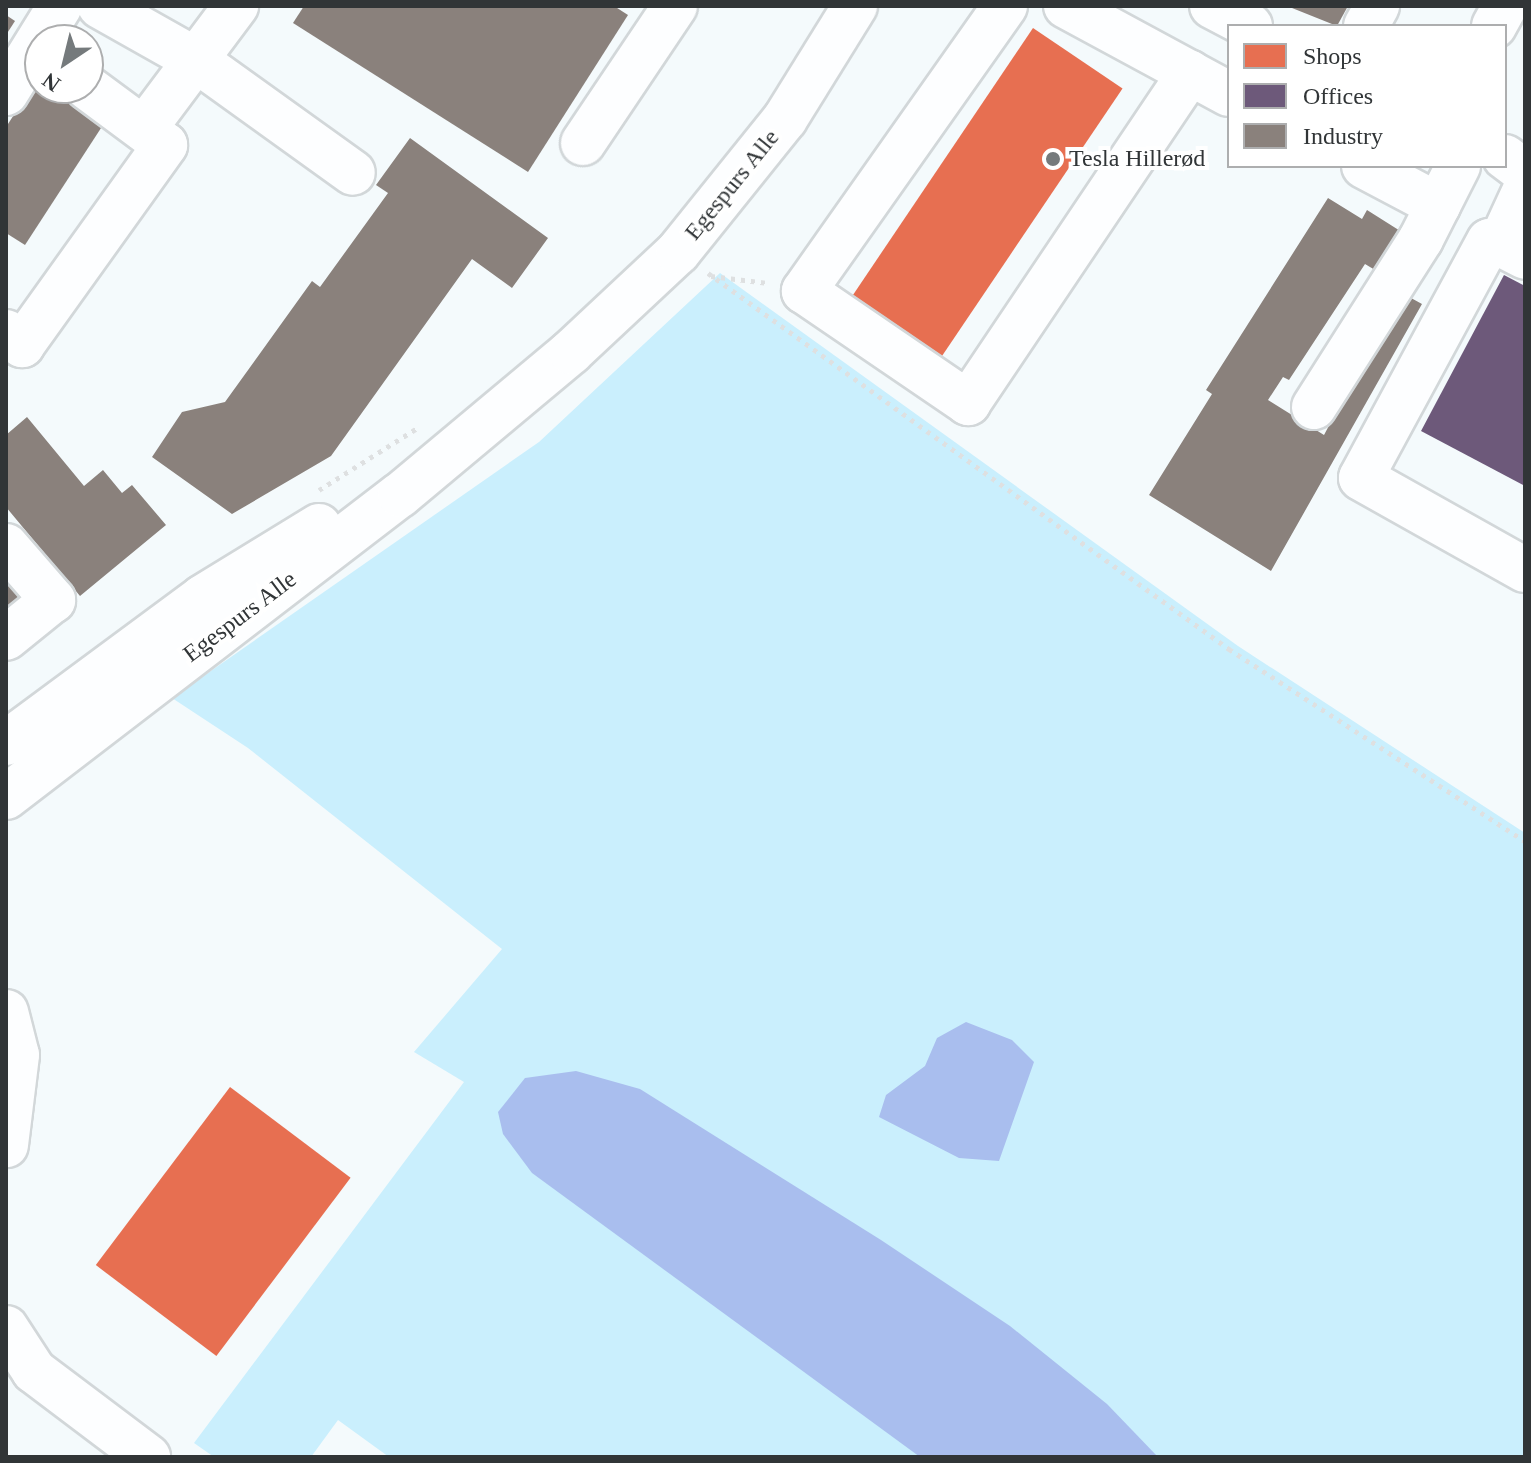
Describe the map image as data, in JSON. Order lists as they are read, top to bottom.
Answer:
{
  "streets": {
    "street": ["Egespurs Alle"]
  },
  "places": ["Tesla Hillerød"],
  "legend": ["Shops", "Offices", "Industry"],
  "north": "bottom left"
}
